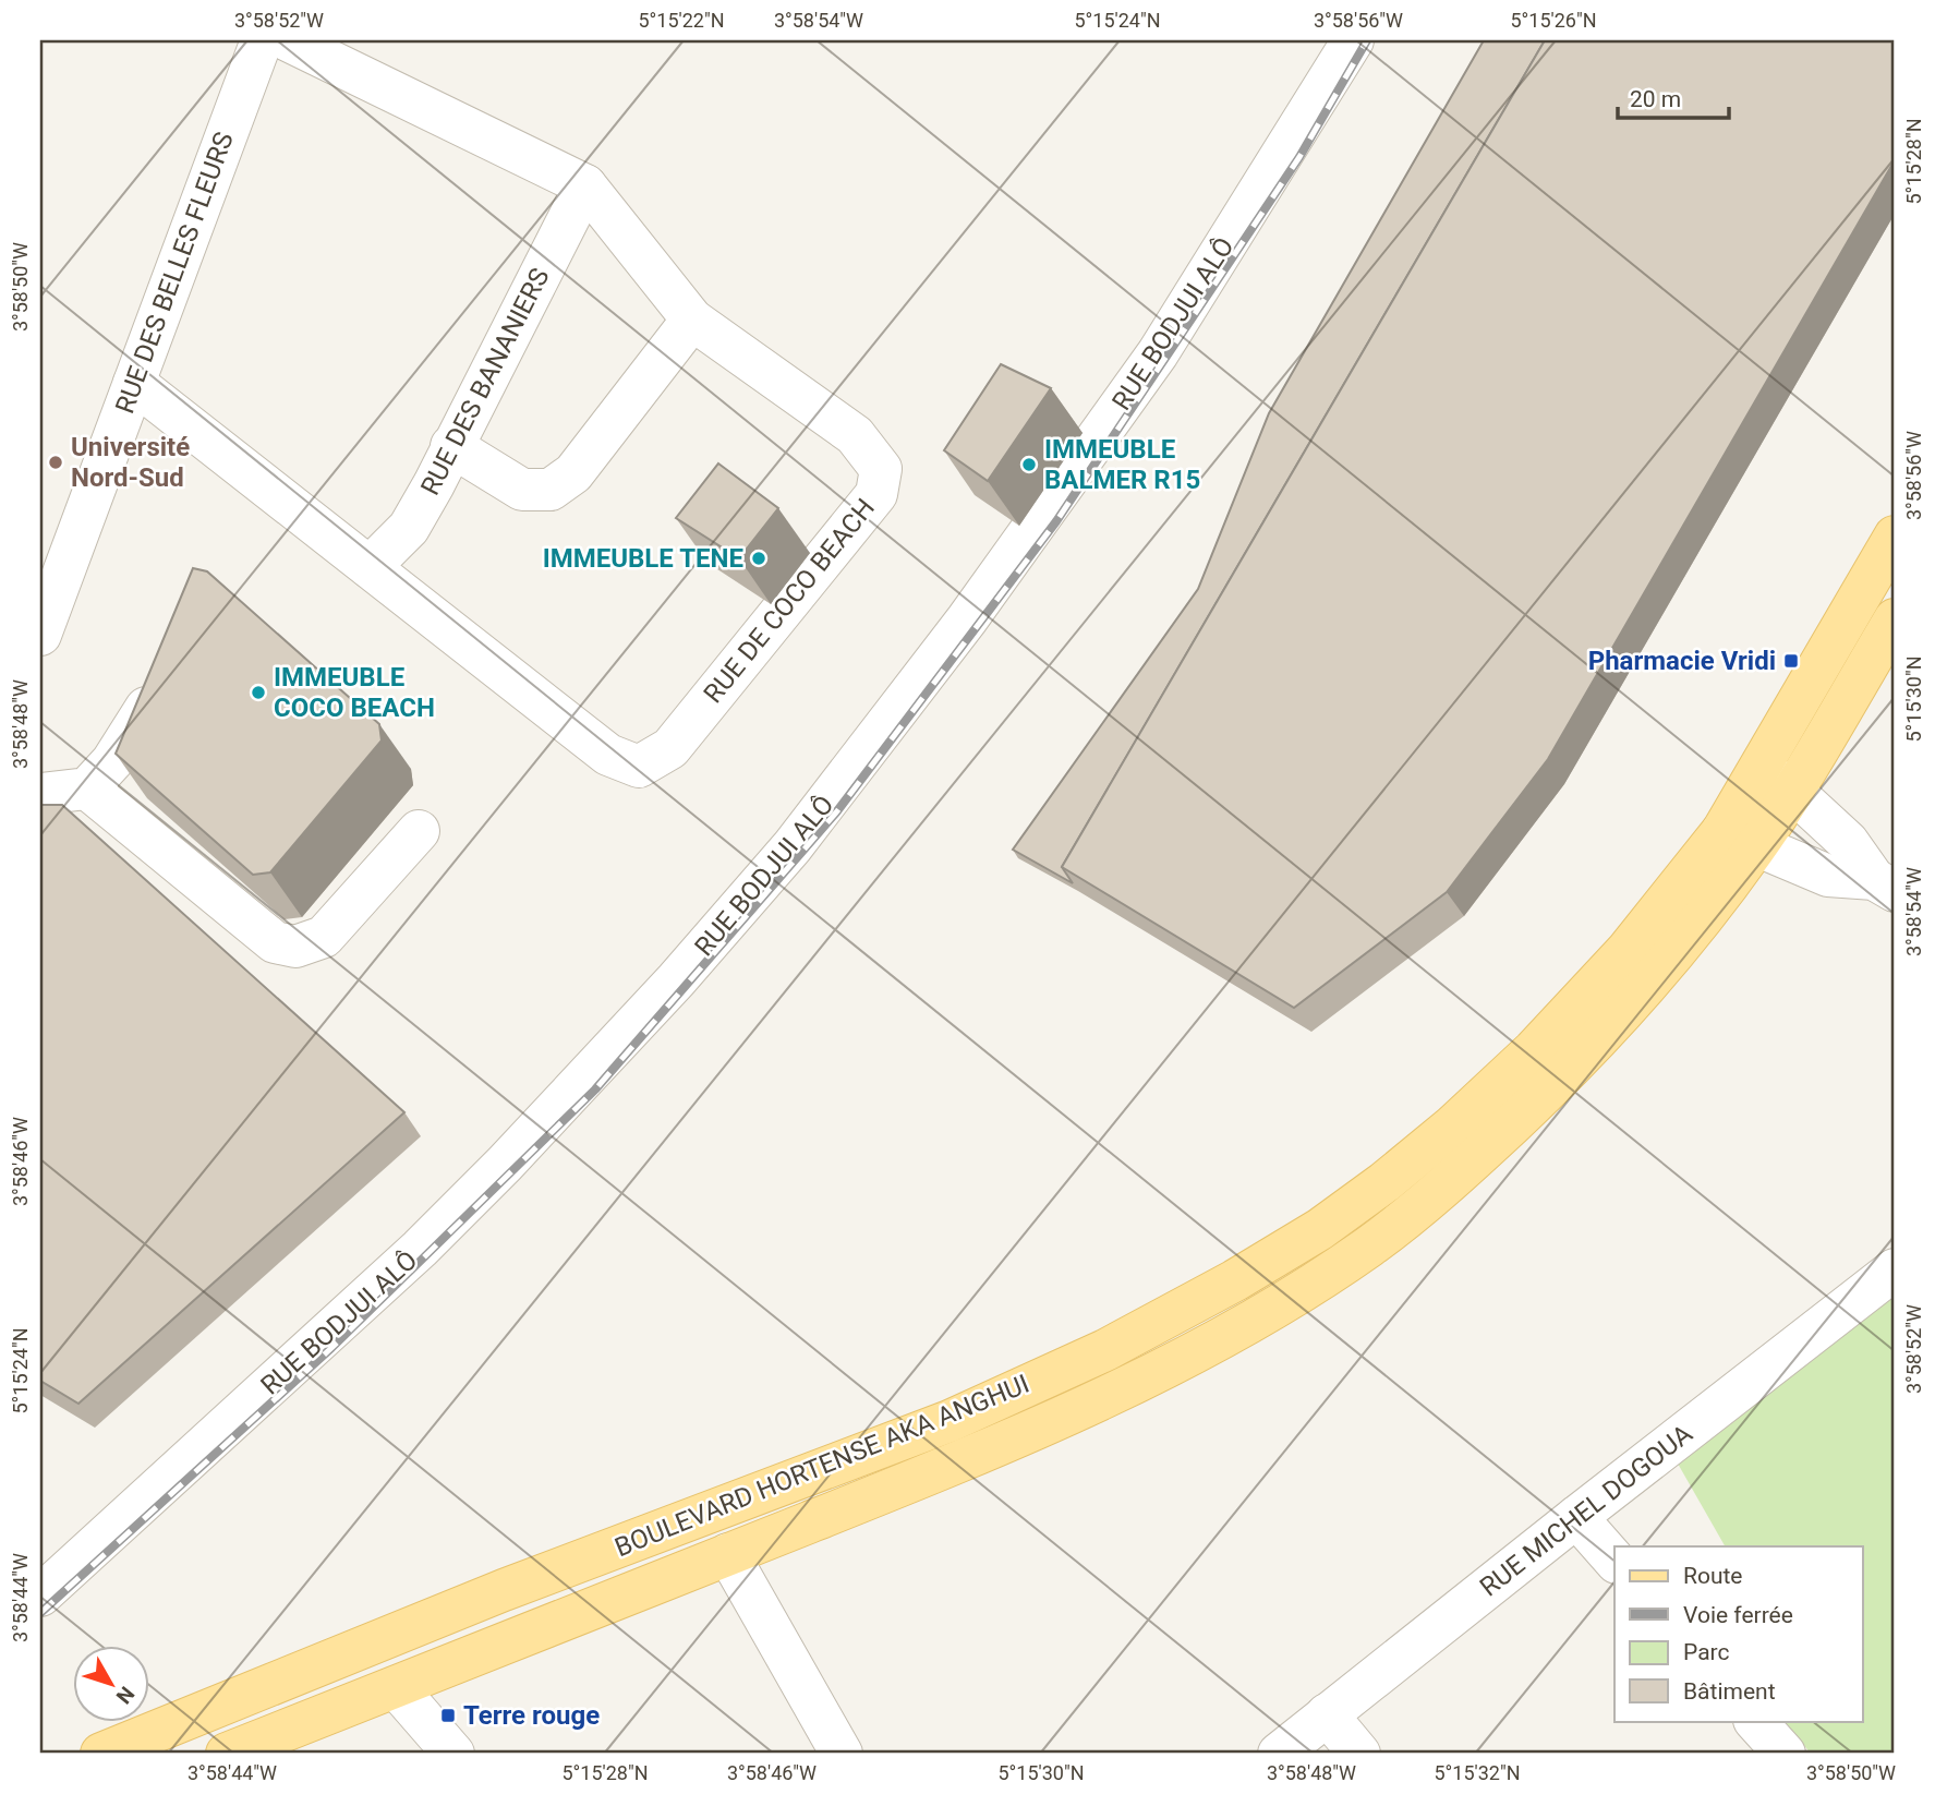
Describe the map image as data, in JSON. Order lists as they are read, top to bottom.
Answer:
{
  "streets": {
    "main road": ["BOULEVARD HORTENSE AKA ANGHUI"],
    "street": [
      "RUE DES BELLES FLEURS",
      "RUE BODJUI ALÔ",
      "RUE DES BANANIERS",
      "RUE DE COCO BEACH",
      "RUE MICHEL DOGOUA"
    ]
  },
  "crossings": [
    ["RUE DES BELLES FLEURS", "RUE DE COCO BEACH"],
    ["RUE DES BANANIERS", "RUE DE COCO BEACH"]
  ],
  "places": {
    "other": [
      "Université Nord-Sud",
      "IMMEUBLE BALMER R15",
      "IMMEUBLE TENE",
      "IMMEUBLE COCO BEACH"
    ],
    "transit": ["Pharmacie Vridi", "Terre rouge"]
  },
  "legend": [
    "Route",
    "Voie ferrée",
    "Parc",
    "Bâtiment"
  ],
  "scale_bar": "20 m",
  "north": "bottom right",
  "coordinates": [
    "3°58'52\"W",
    "5°15'22\"N",
    "3°58'54\"W",
    "5°15'24\"N",
    "3°58'56\"W",
    "5°15'26\"N",
    "5°15'28\"N",
    "3°58'50\"W",
    "5°15'30\"N",
    "3°58'48\"W",
    "3°58'46\"W",
    "3°58'44\"W",
    "5°15'32\"N"
  ]
}
